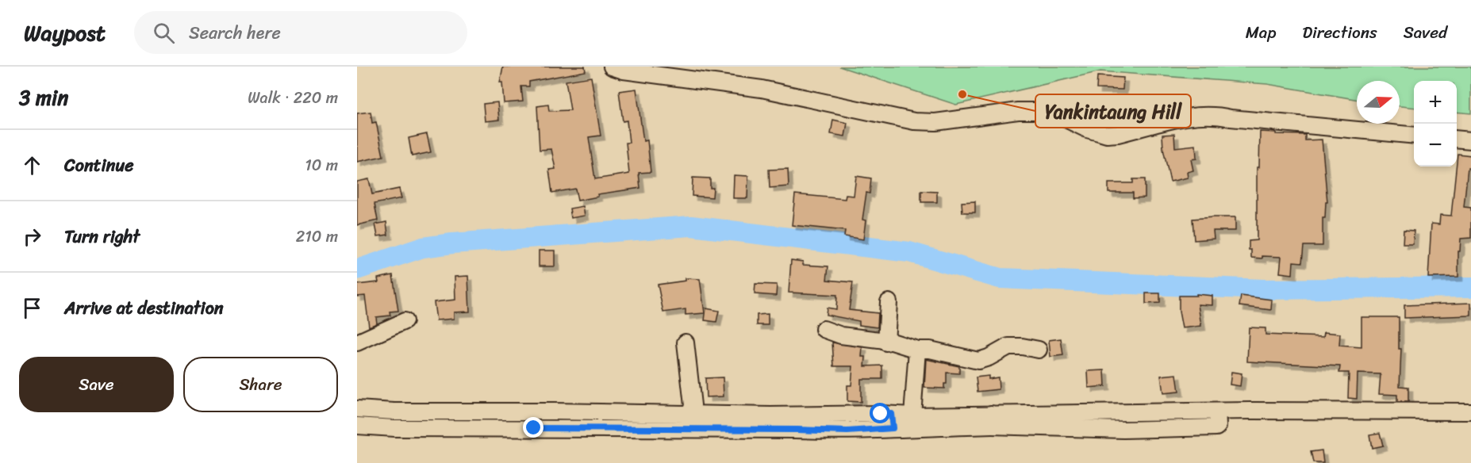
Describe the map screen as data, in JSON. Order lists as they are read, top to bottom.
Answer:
{
  "places": ["Yankintaung Hill"],
  "north": "right",
  "page": {
    "header": "Waypost",
    "search": "Search here",
    "nav": ["Map", "Directions", "Saved"],
    "heading": ["3 min", "Walk · 220 m"],
    "map_buttons": ["+", "−"],
    "list": [
      ["Continue", "10 m"],
      ["Turn right", "210 m"],
      "Arrive at destination"
    ],
    "buttons": ["Save", "Share"]
  }
}
